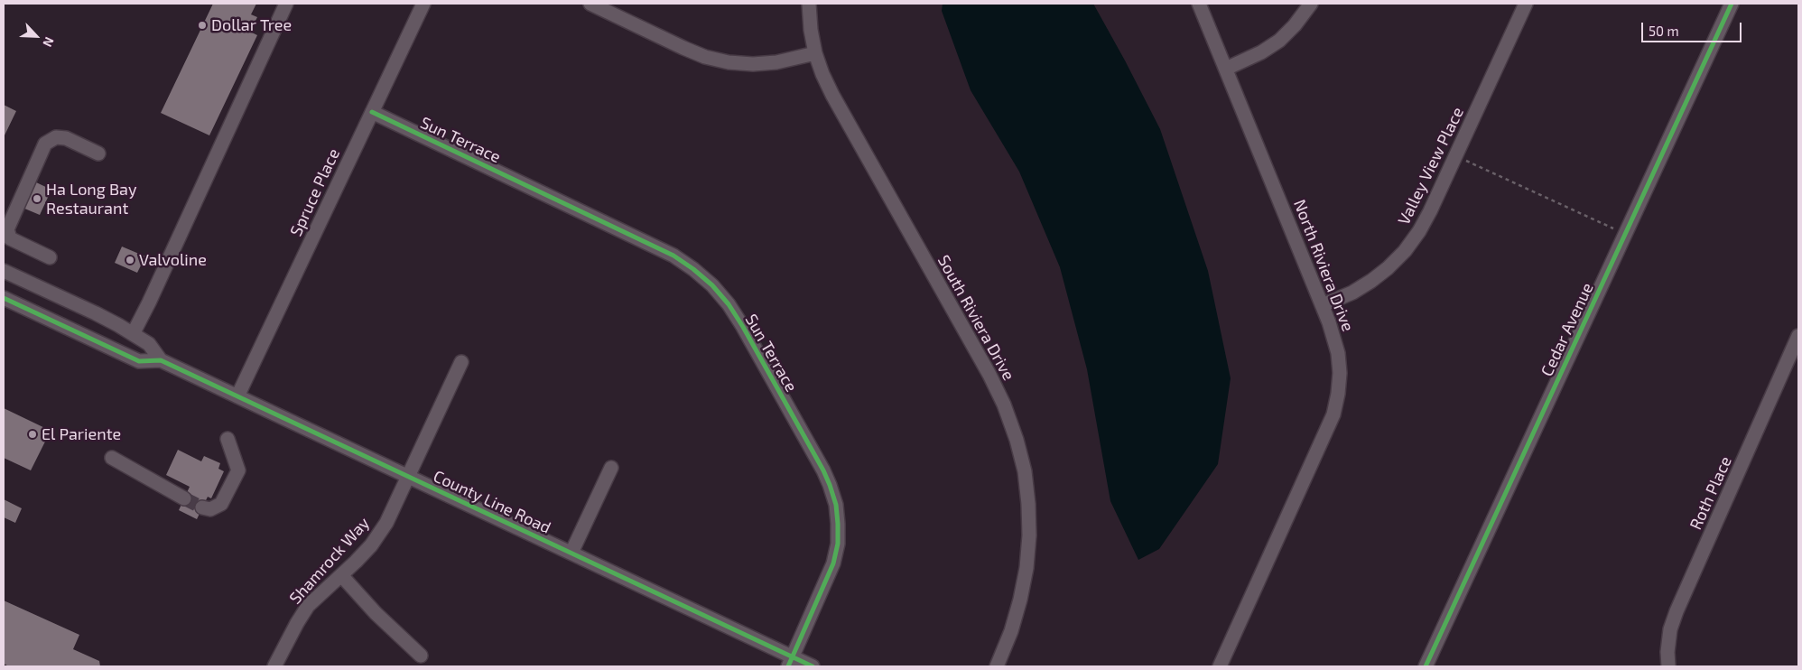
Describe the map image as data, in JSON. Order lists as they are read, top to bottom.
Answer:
{
  "streets": {
    "street": [
      "Sun Terrace",
      "Valley View Place",
      "Spruce Place",
      "North Riviera Drive",
      "South Riviera Drive",
      "Cedar Avenue",
      "Roth Place",
      "County Line Road",
      "Shamrock Way"
    ]
  },
  "crossings": [
    ["Sun Terrace", "Spruce Place"],
    ["Sun Terrace", "County Line Road"],
    ["Valley View Place", "North Riviera Drive"],
    ["Spruce Place", "County Line Road"],
    ["County Line Road", "Shamrock Way"]
  ],
  "places": [
    "Dollar Tree",
    "Ha Long Bay Restaurant",
    "Valvoline",
    "El Pariente"
  ],
  "scale_bar": "50 m",
  "north": "bottom right"
}
